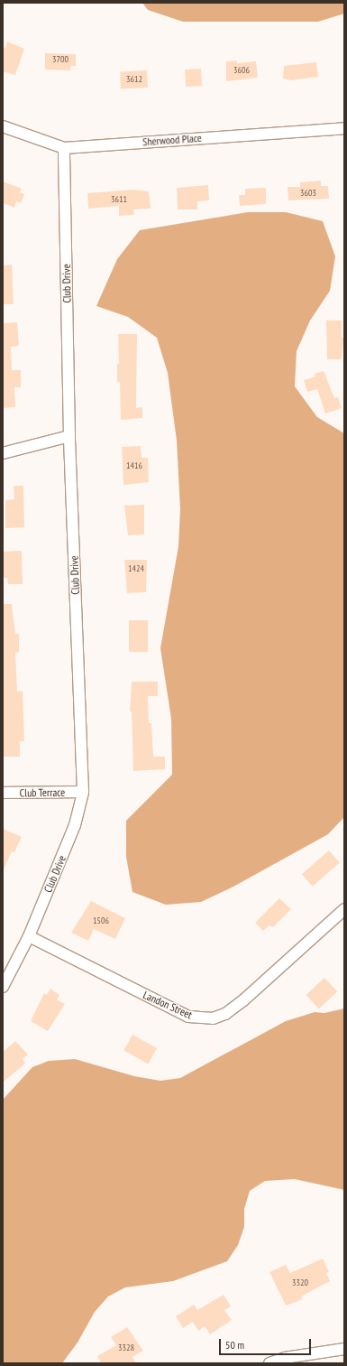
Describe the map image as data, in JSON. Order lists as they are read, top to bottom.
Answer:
{
  "streets": {
    "street": [
      "Sherwood Place",
      "Club Drive",
      "Club Terrace",
      "Landon Street"
    ]
  },
  "crossings": [
    ["Sherwood Place", "Club Drive"],
    ["Club Drive", "Club Terrace"],
    ["Club Drive", "Landon Street"]
  ],
  "house_numbers": [
    "3700",
    "3606",
    "3612",
    "3603",
    "3611",
    "1416",
    "1424",
    "1506",
    "3320",
    "3328"
  ],
  "scale_bar": "50 m"
}
